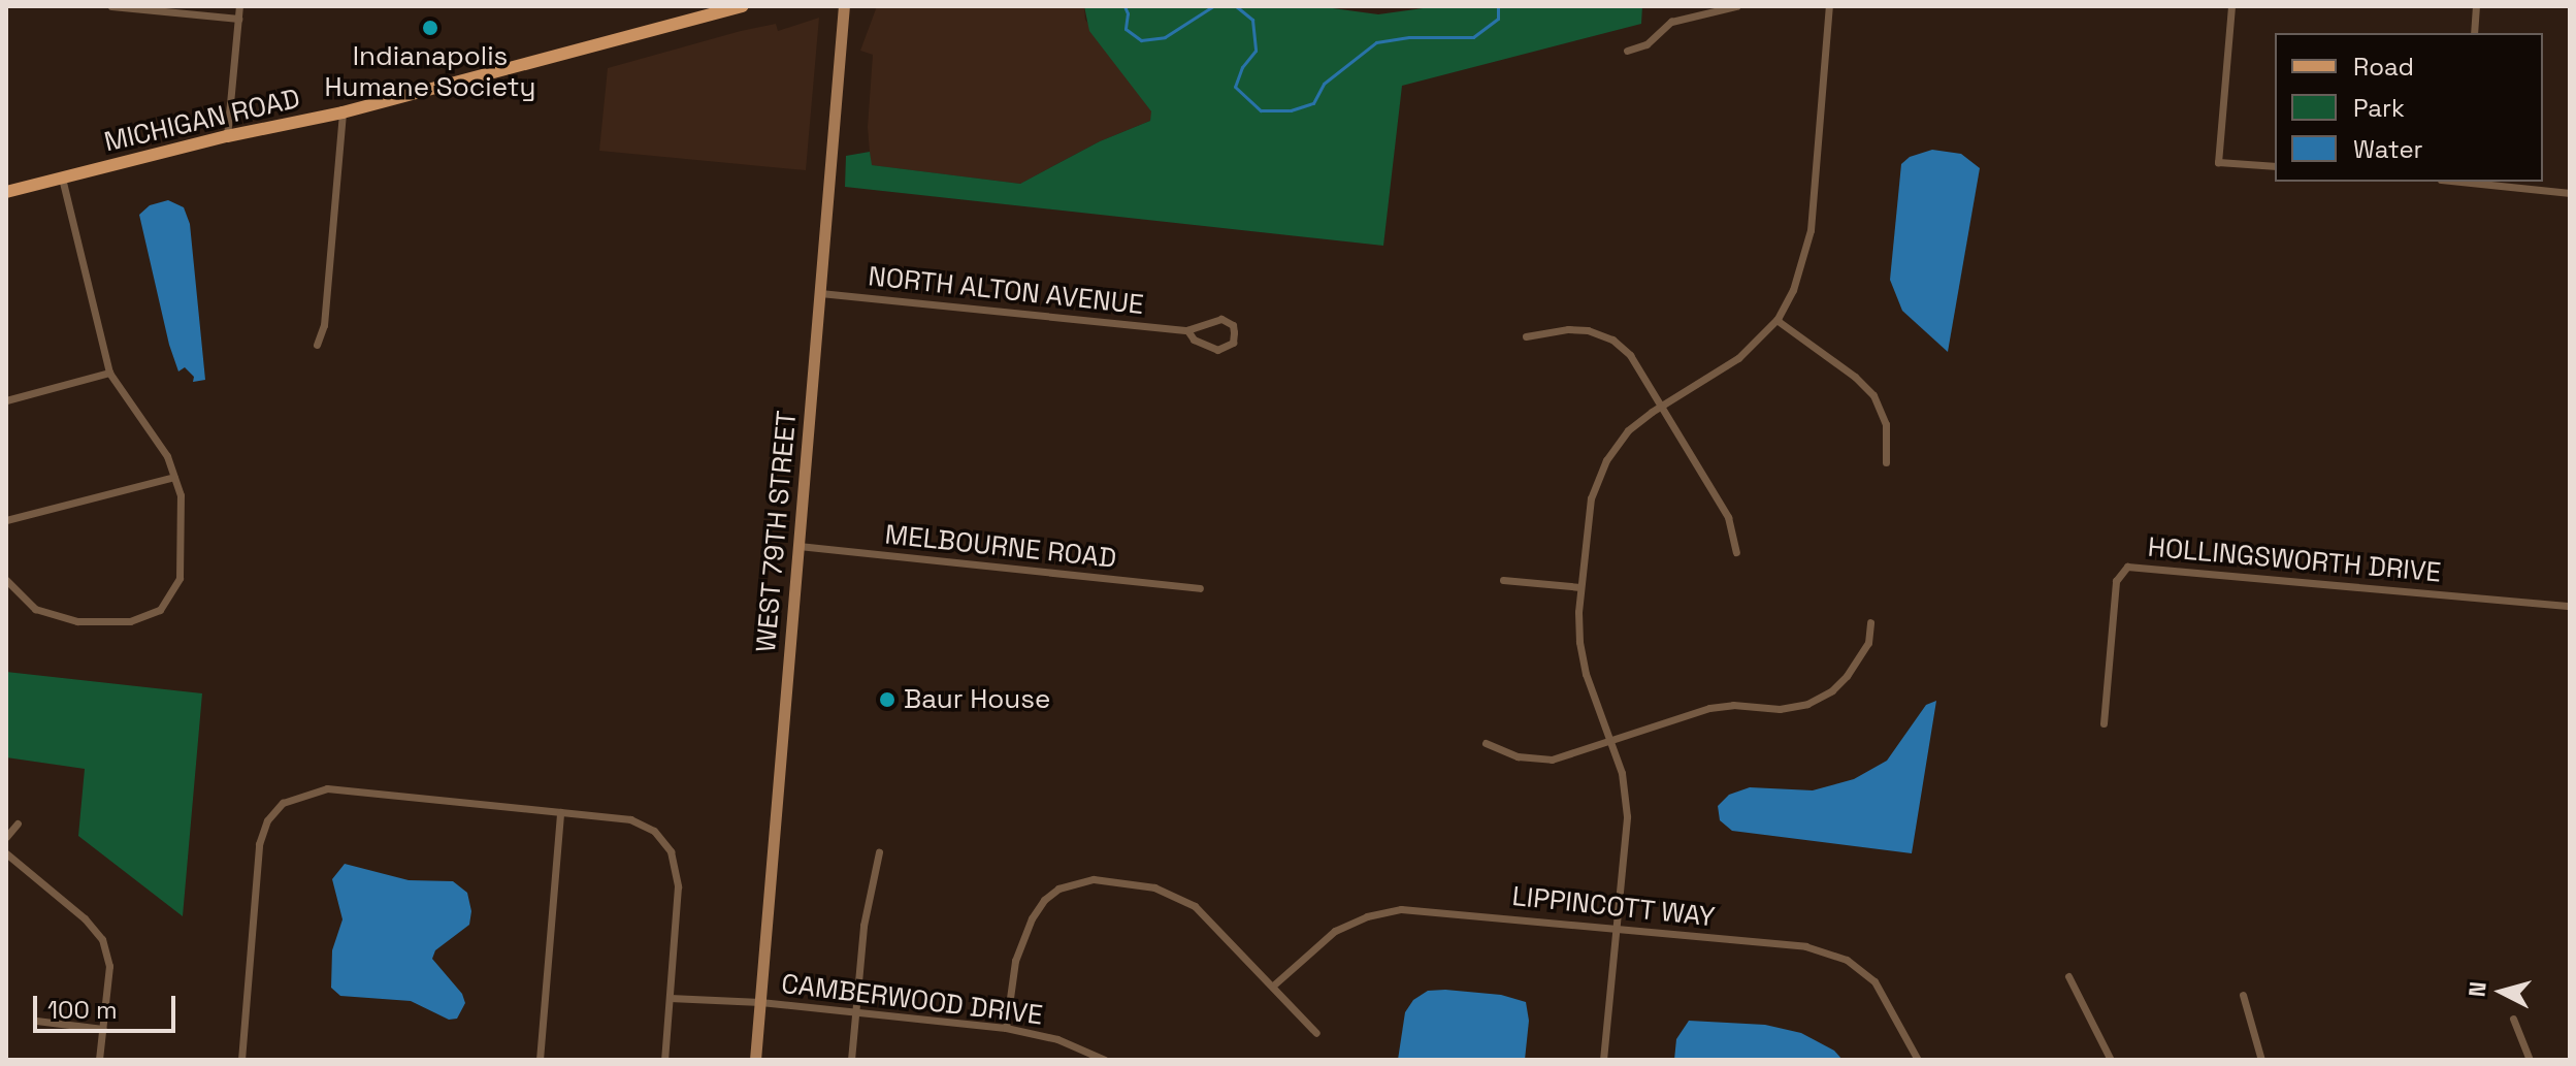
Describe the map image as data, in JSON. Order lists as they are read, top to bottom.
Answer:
{
  "streets": {
    "main road": ["MICHIGAN ROAD", "WEST 79TH STREET"],
    "street": [
      "NORTH ALTON AVENUE",
      "MELBOURNE ROAD",
      "HOLLINGSWORTH DRIVE",
      "LIPPINCOTT WAY",
      "CAMBERWOOD DRIVE"
    ]
  },
  "crossings": [
    ["NORTH ALTON AVENUE", "WEST 79TH STREET"],
    ["WEST 79TH STREET", "MELBOURNE ROAD"],
    ["WEST 79TH STREET", "CAMBERWOOD DRIVE"]
  ],
  "places": ["Indianapolis Humane Society", "Baur House"],
  "legend": ["Road", "Park", "Water"],
  "scale_bar": "100 m",
  "north": "left"
}
